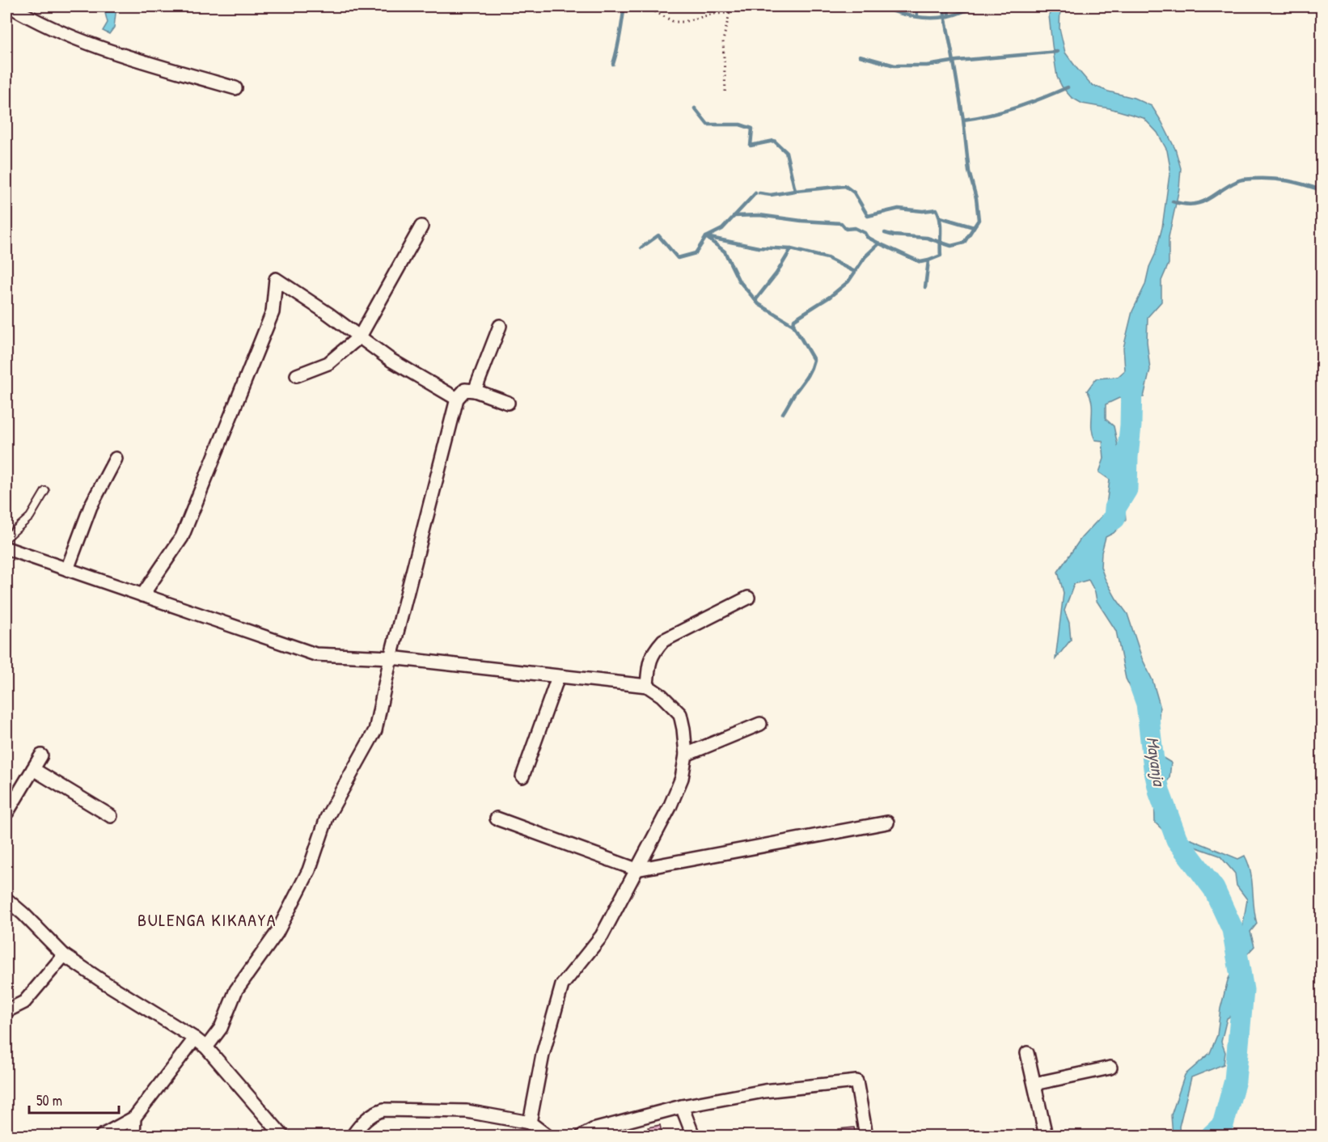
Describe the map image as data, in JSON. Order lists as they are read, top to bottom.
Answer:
{
  "districts": ["BULENGA KIKAAYA"],
  "water": ["Mayanja"],
  "scale_bar": "50 m"
}
